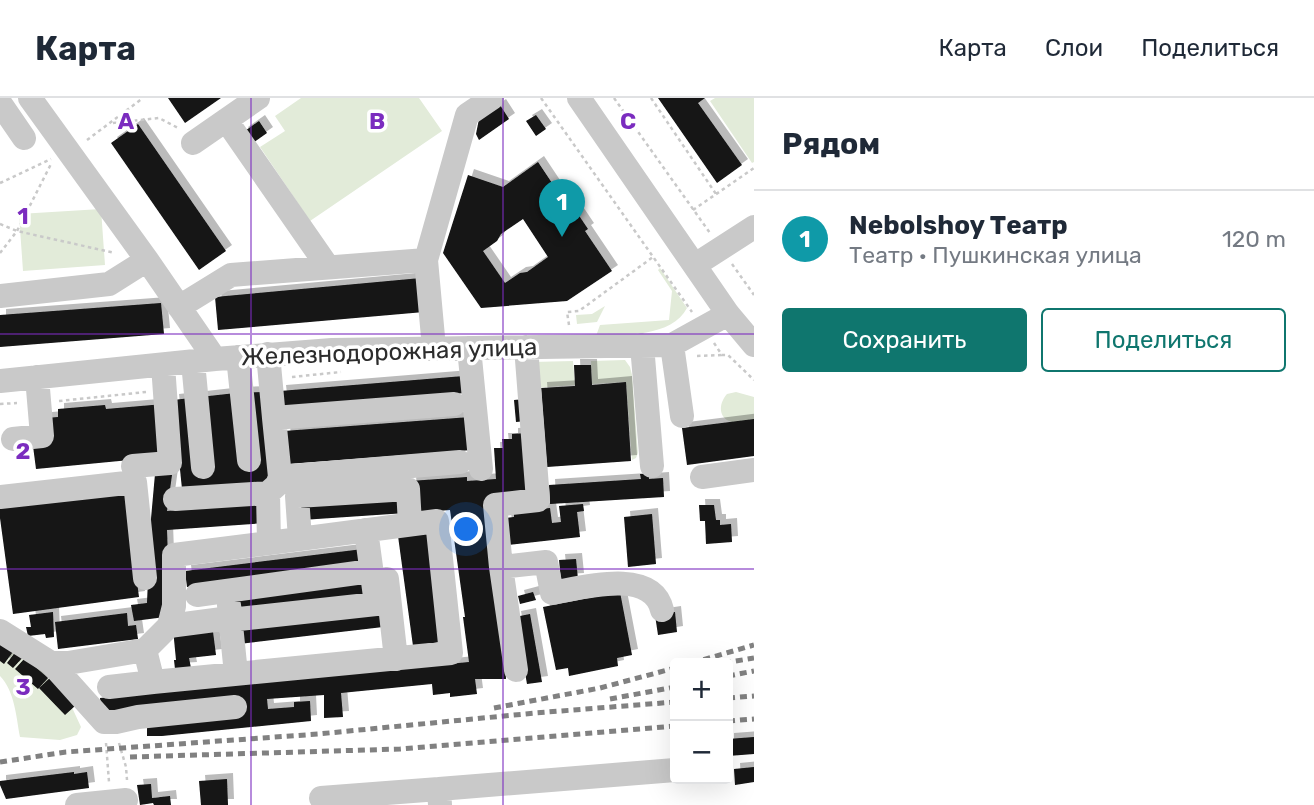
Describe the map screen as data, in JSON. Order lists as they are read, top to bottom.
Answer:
{
  "streets": {
    "street": ["Железнодорожная улица"]
  },
  "page": {
    "header": "Карта",
    "nav": ["Карта", "Слои", "Поделиться"],
    "heading": "Рядом",
    "pins": "1",
    "list": [
      {
        "mark": "1",
        "name": "Nebolshoy Театр",
        "note": "Театр · Пушкинская улица",
        "value": "120 m"
      }
    ],
    "buttons": ["Сохранить", "Поделиться"],
    "map_buttons": ["+", "−"]
  },
  "grid": {
    "columns": ["A", "B", "C"],
    "rows": ["1", "2", "3"]
  }
}
